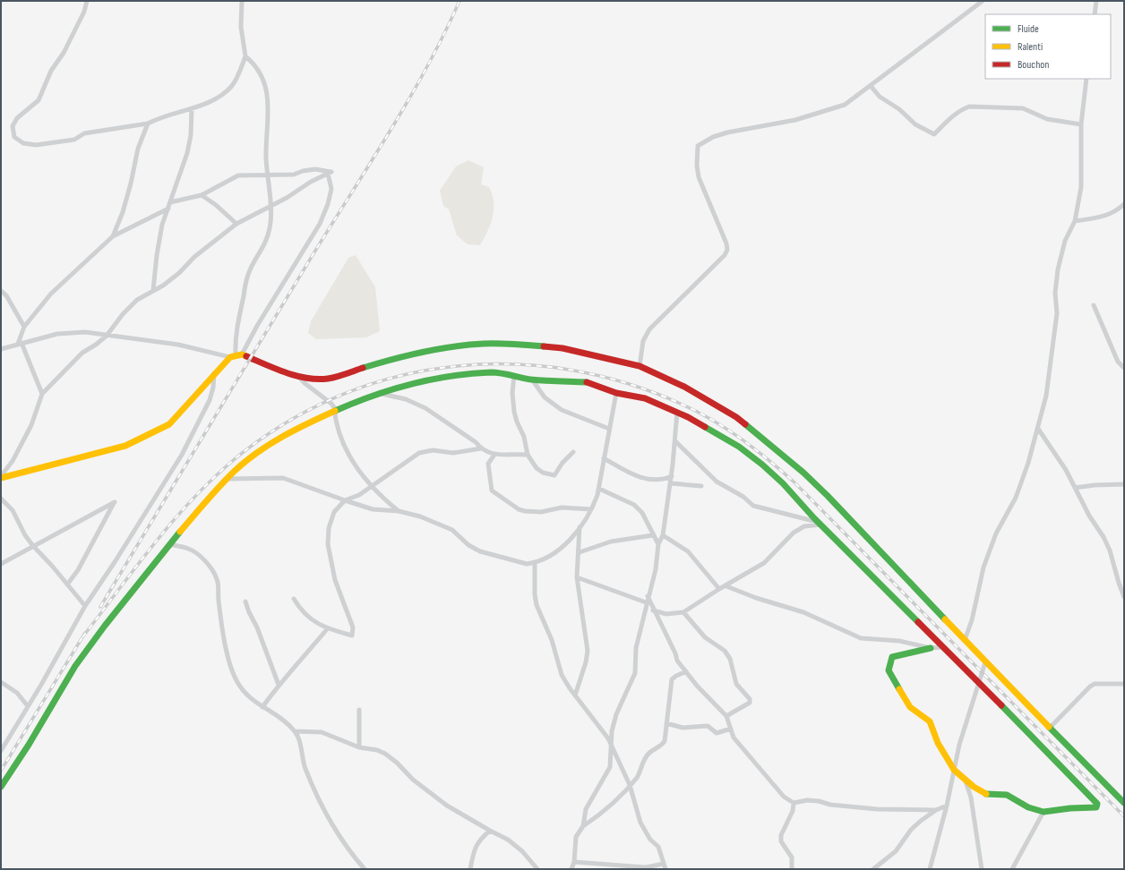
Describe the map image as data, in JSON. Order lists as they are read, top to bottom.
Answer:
{
  "legend": ["Fluide", "Ralenti", "Bouchon"]
}
